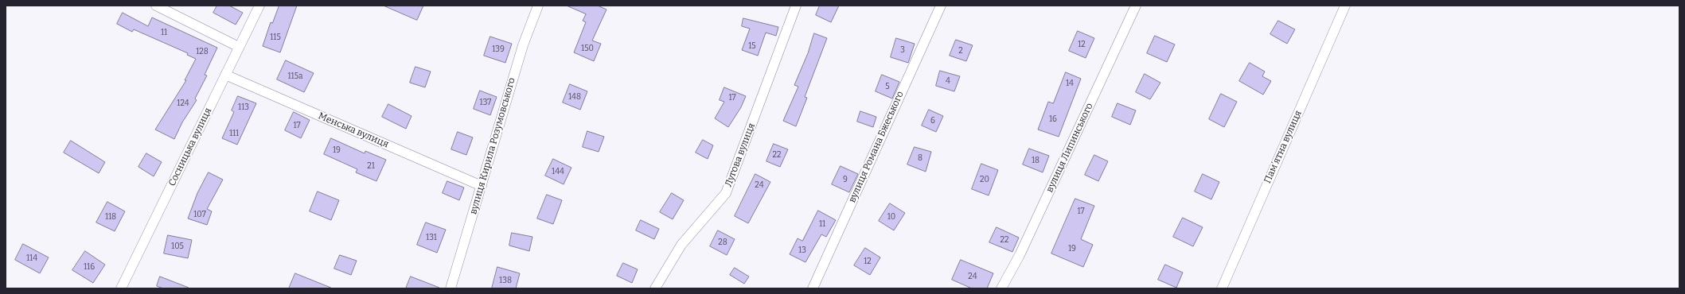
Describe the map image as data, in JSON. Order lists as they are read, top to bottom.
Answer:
{
  "streets": {
    "street": [
      "Менська вулиця",
      "вулиця Кирила Розумовського",
      "Сосницька вулиця",
      "вулиця Романа Бжеського",
      "Памʼятна вулиця",
      "вулиця Липинського",
      "Лугова вулиця"
    ]
  },
  "crossings": [
    ["Менська вулиця", "вулиця Кирила Розумовського"],
    ["Менська вулиця", "Сосницька вулиця"]
  ],
  "house_numbers": [
    "11",
    "115",
    "12",
    "15",
    "150",
    "139",
    "3",
    "2",
    "128",
    "115а",
    "4",
    "14",
    "5",
    "148",
    "17",
    "137",
    "124",
    "113",
    "16",
    "6",
    "17",
    "111",
    "19",
    "22",
    "8",
    "18",
    "21",
    "144",
    "9",
    "20",
    "24",
    "17",
    "107",
    "118",
    "10",
    "11",
    "131",
    "22",
    "28",
    "105",
    "19",
    "13",
    "114",
    "12",
    "116",
    "24",
    "138"
  ]
}
